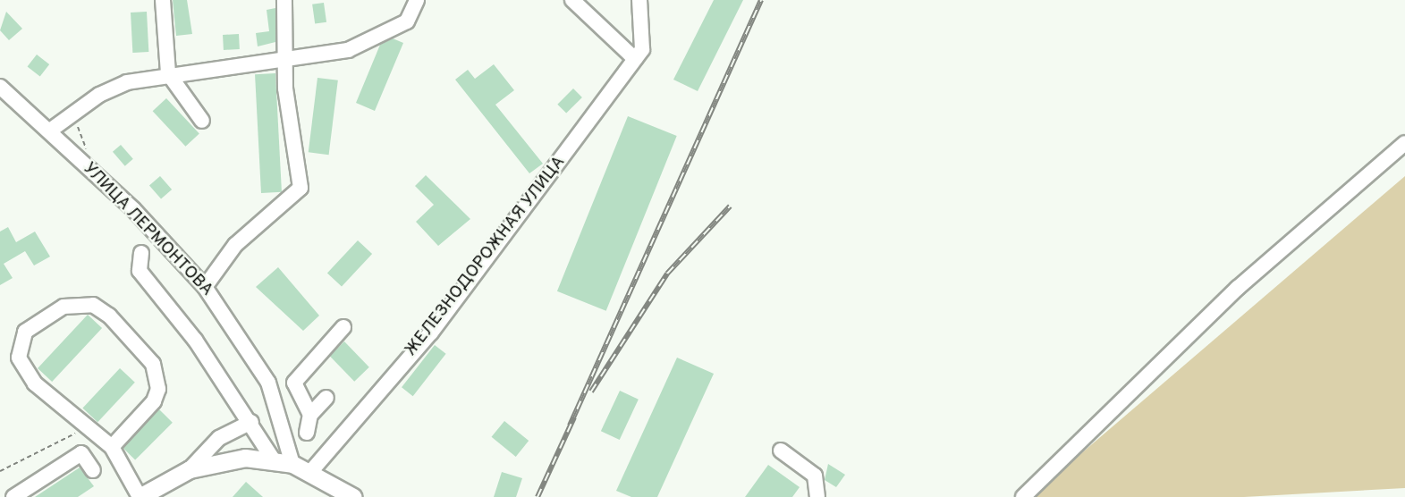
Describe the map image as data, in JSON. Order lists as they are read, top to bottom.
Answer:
{
  "streets": {
    "street": ["УЛИЦА ЛЕРМОНТОВА", "ЖЕЛЕЗНОДОРОЖНАЯ УЛИЦА"]
  }
}
